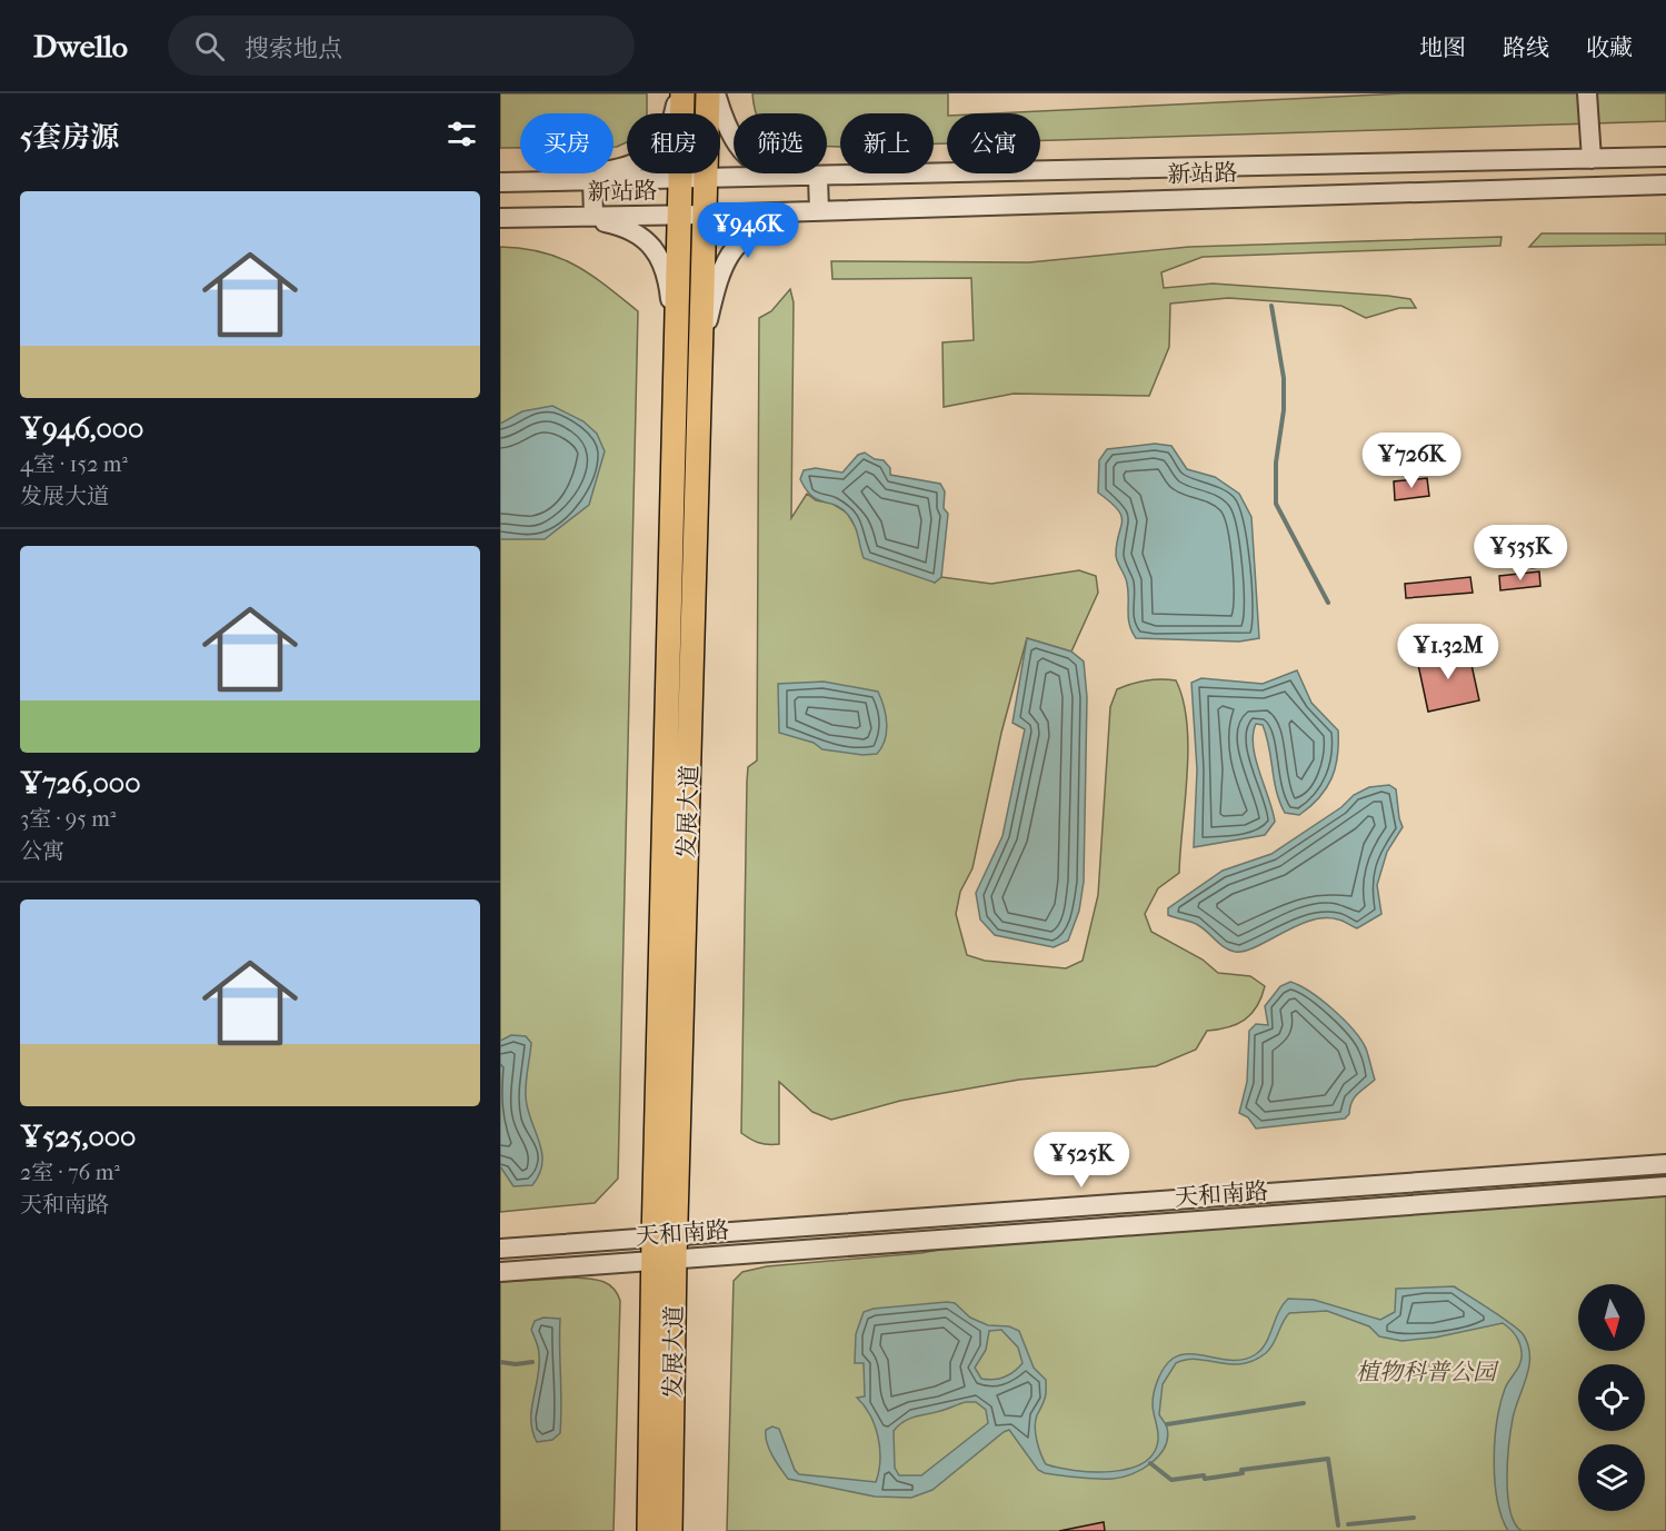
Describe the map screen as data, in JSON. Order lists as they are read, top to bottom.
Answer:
{
  "streets": {
    "main road": ["发展大道"],
    "street": ["新站路", "天和南路"]
  },
  "crossings": [
    ["新站路", "发展大道"],
    ["发展大道", "天和南路"]
  ],
  "parks": ["植物科普公园"],
  "north": "bottom",
  "page": {
    "header": "Dwello",
    "search": "搜索地点",
    "nav": ["地图", "路线", "收藏"],
    "heading": "5套房源",
    "chip": [
      "买房",
      "租房",
      "筛选",
      "新上",
      "公寓"
    ],
    "list": [
      {
        "name": "¥946,000",
        "note": "4室 · 152 m² · 发展大道"
      },
      {
        "name": "¥726,000",
        "note": "3室 · 95 m² · 公寓"
      },
      {
        "name": "¥525,000",
        "note": "2室 · 76 m² · 天和南路"
      }
    ],
    "price": [
      "¥946K",
      "¥726K",
      "¥535K",
      "¥1.32M",
      "¥525K"
    ]
  }
}
